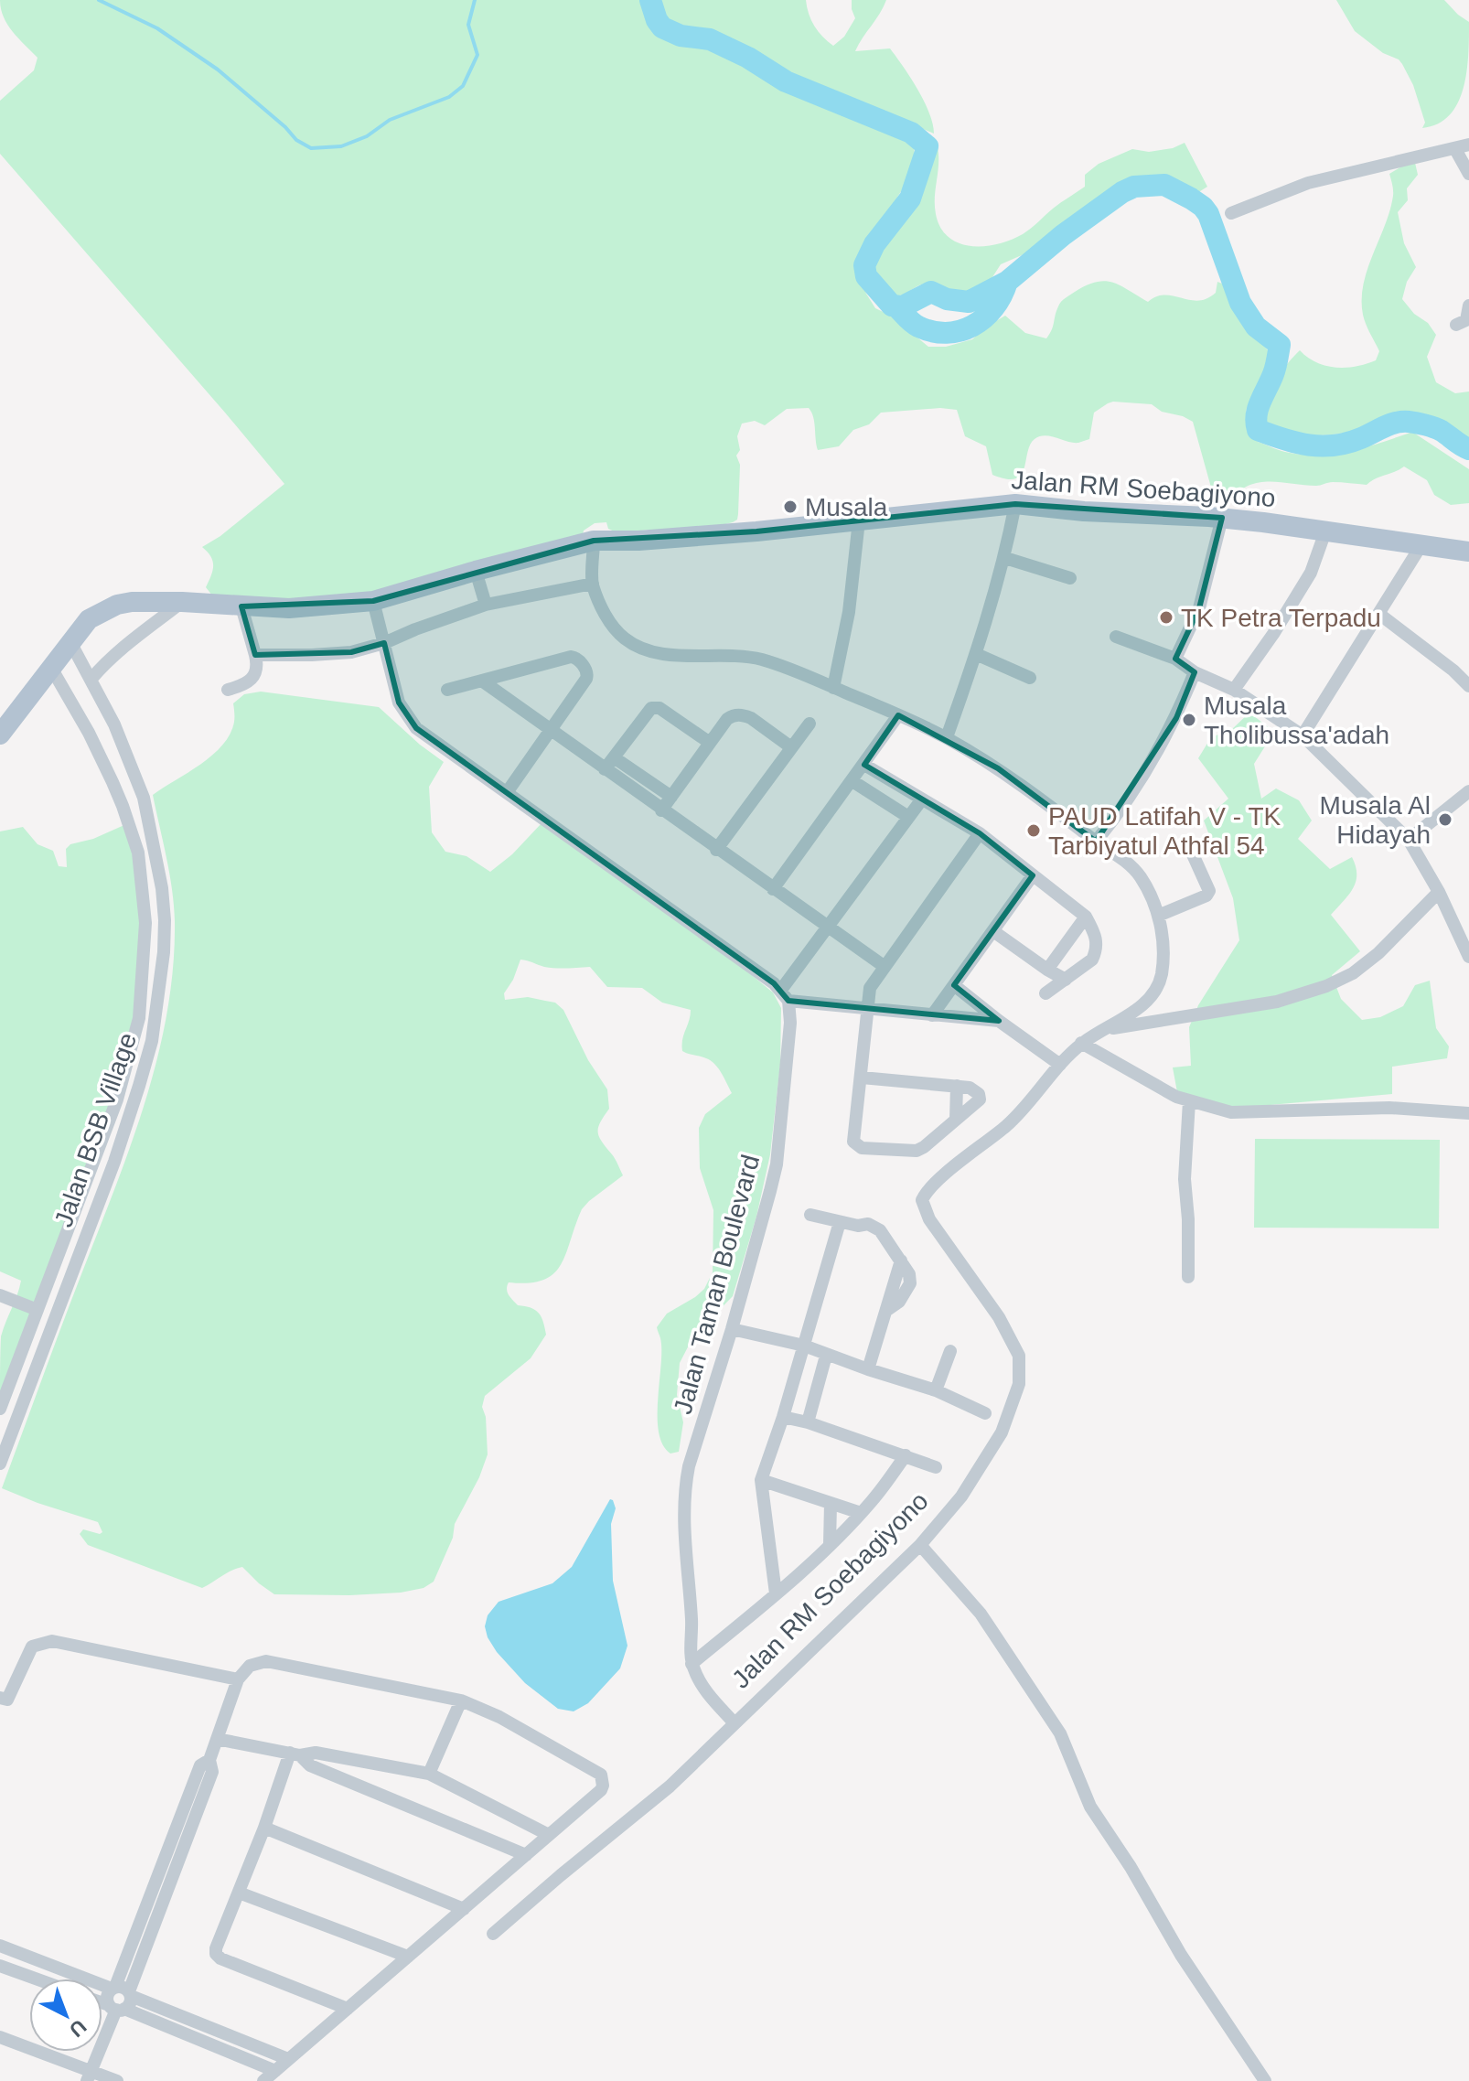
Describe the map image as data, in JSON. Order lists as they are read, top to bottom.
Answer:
{
  "streets": {
    "main road": ["Jalan RM Soebagiyono"],
    "street": ["Jalan BSB Village", "Jalan Taman Boulevard"]
  },
  "crossings": [
    ["Jalan RM Soebagiyono", "Jalan BSB Village"]
  ],
  "places": [
    "Musala",
    "TK Petra Terpadu",
    "Musala Tholibussa'adah",
    "Musala Al Hidayah",
    "PAUD Latifah V - TK Tarbiyatul Athfal 54"
  ],
  "north": "bottom right"
}
